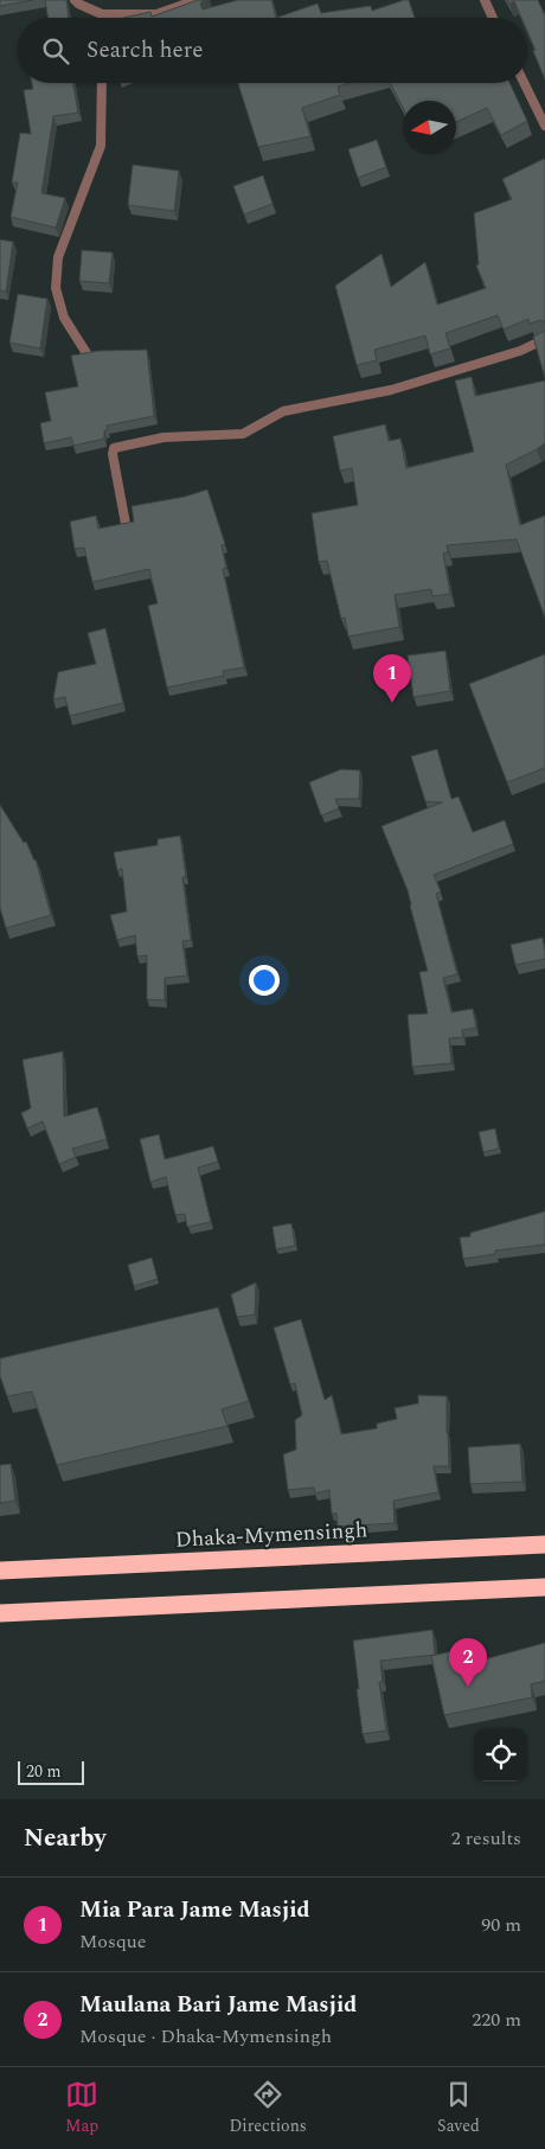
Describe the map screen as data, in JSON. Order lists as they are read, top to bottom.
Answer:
{
  "streets": {
    "highway": ["Dhaka-Mymensingh"]
  },
  "scale_bar": "20 m",
  "north": "left",
  "page": {
    "search": "Search here",
    "pins": ["1", "2"],
    "scale": "20 m",
    "heading": ["Nearby", "2 results"],
    "list": [
      {
        "mark": "1",
        "name": "Mia Para Jame Masjid",
        "note": "Mosque",
        "value": "90 m"
      },
      {
        "mark": "2",
        "name": "Maulana Bari Jame Masjid",
        "note": "Mosque · Dhaka-Mymensingh",
        "value": "220 m"
      }
    ],
    "nav": ["Map", "Directions", "Saved"]
  }
}
